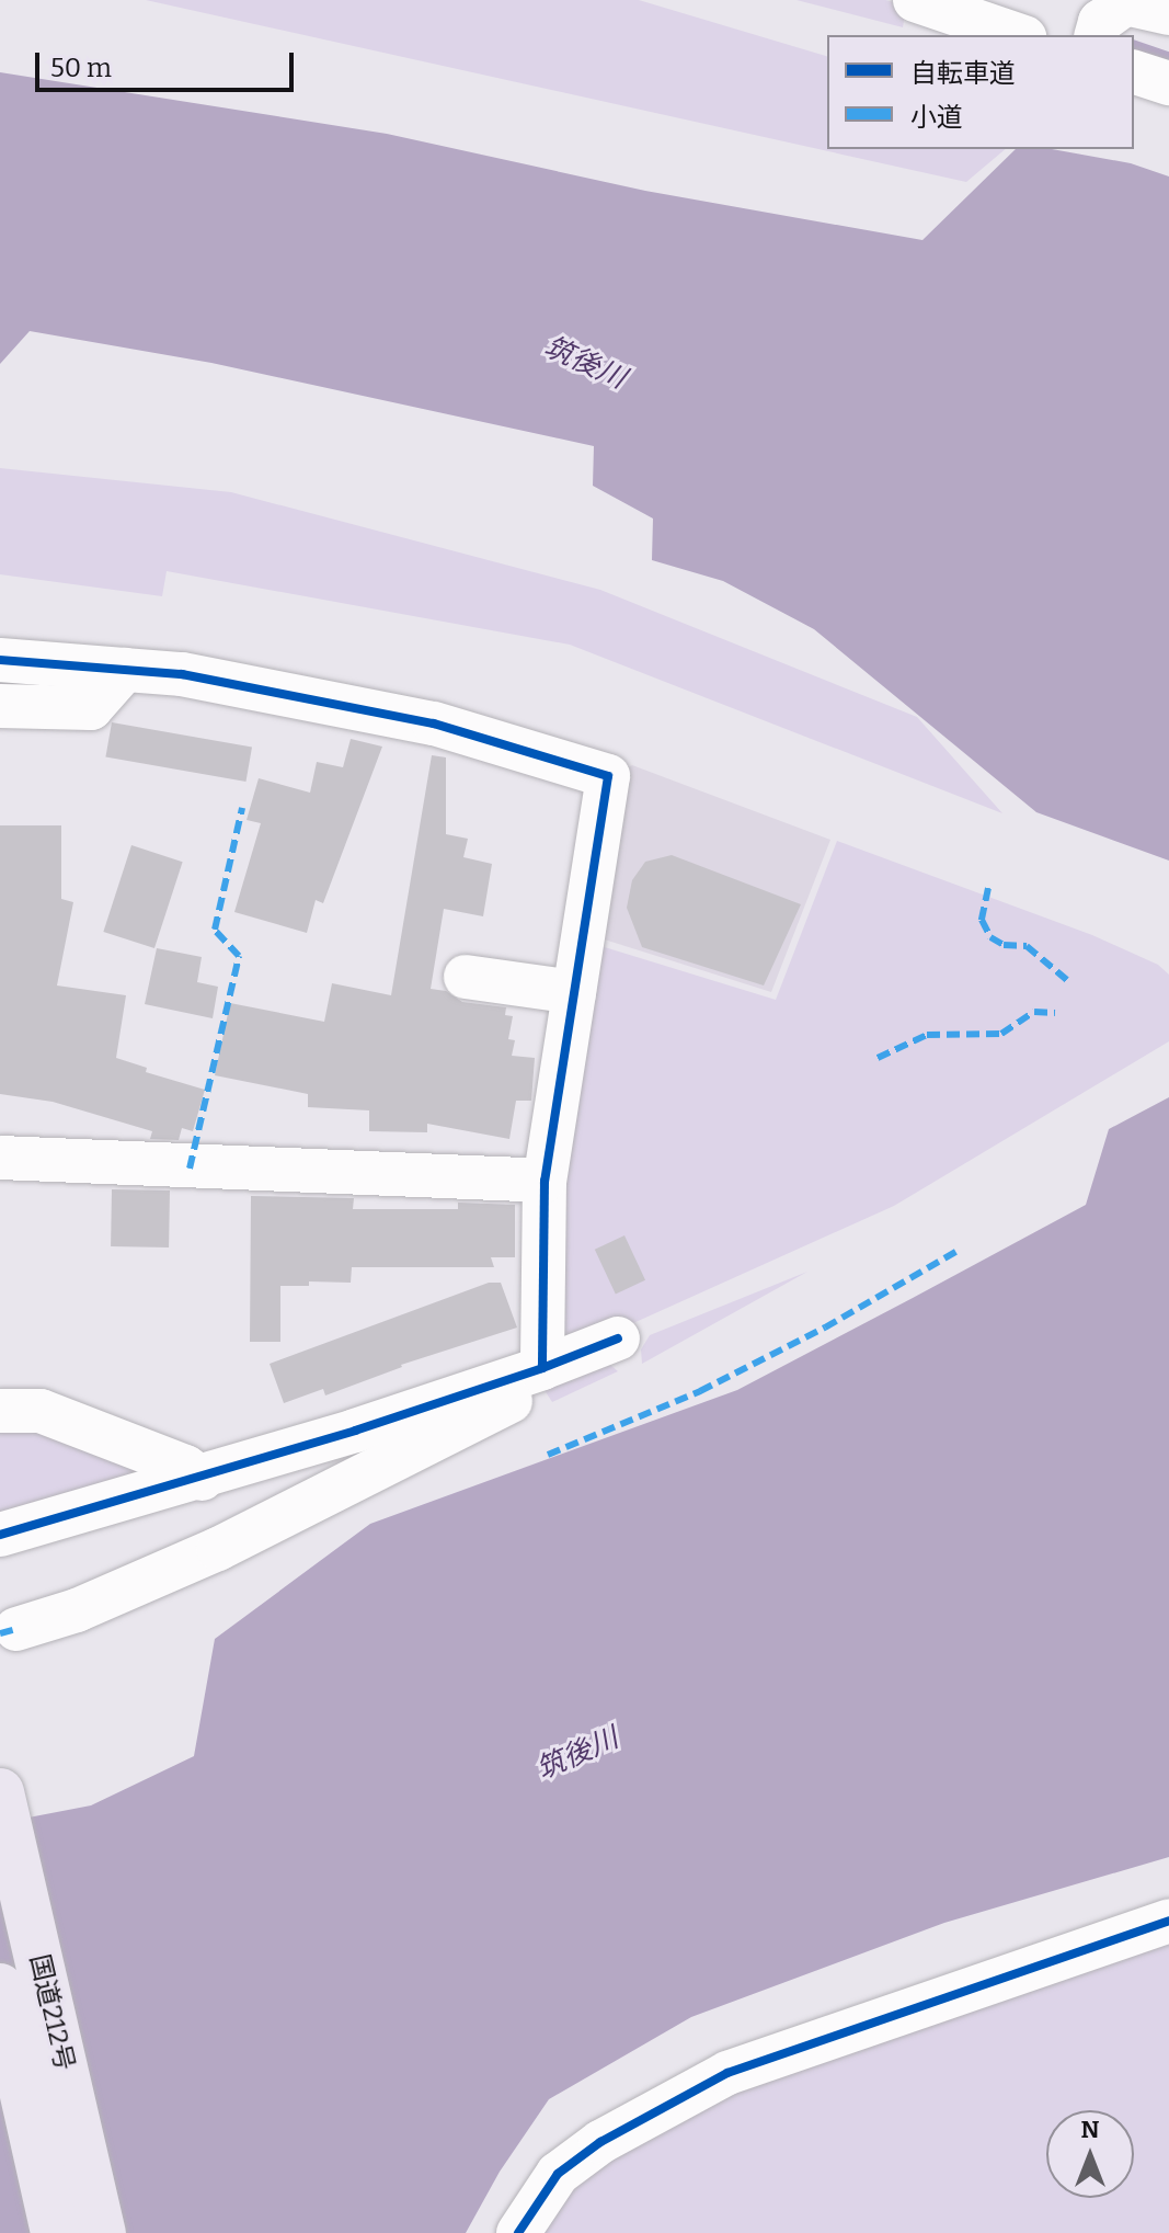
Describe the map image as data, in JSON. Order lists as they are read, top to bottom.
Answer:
{
  "streets": {
    "highway": ["国道212号"]
  },
  "water": ["筑後川"],
  "legend": ["自転車道", "小道"],
  "scale_bar": "50 m",
  "north": "top"
}
